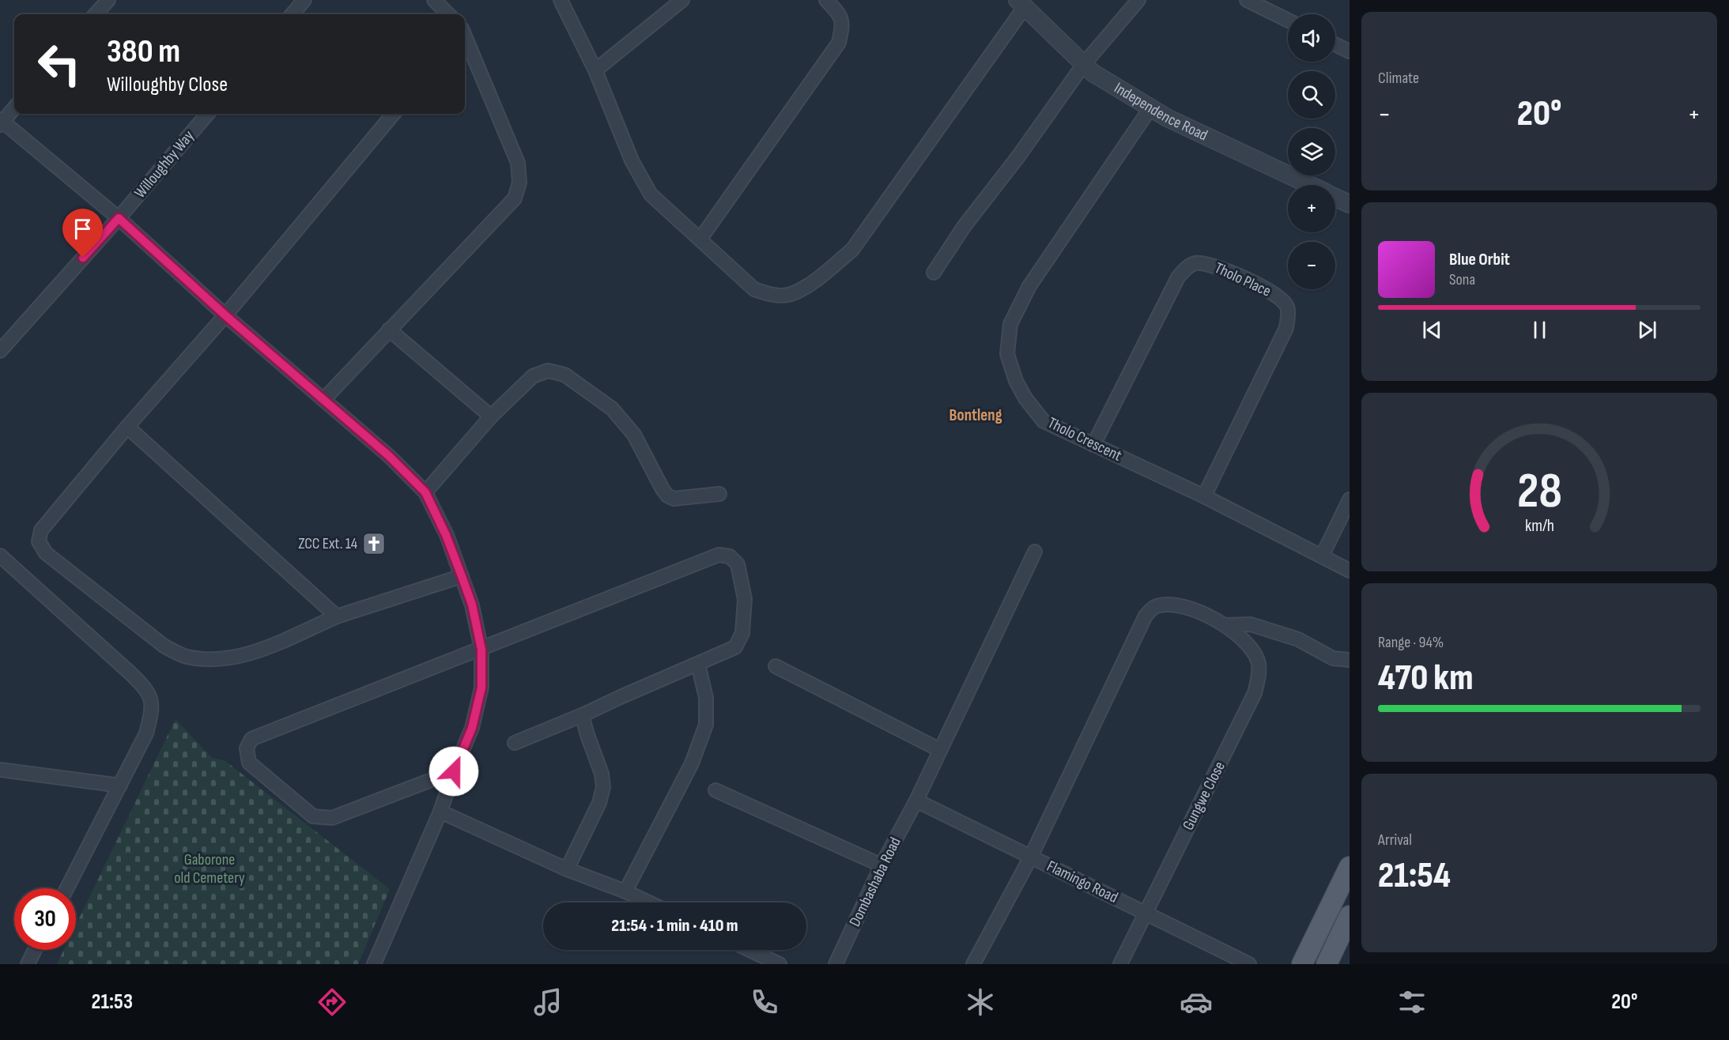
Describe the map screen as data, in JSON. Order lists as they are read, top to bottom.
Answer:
{
  "streets": {
    "street": [
      "Independence Road",
      "Willoughby Way",
      "Tholo Place",
      "Tholo Crescent",
      "Gungwe Close",
      "Dombashaba Road",
      "Flamingo Road"
    ]
  },
  "crossings": [
    ["Independence Road", "Tholo Crescent"],
    ["Tholo Place", "Tholo Crescent"],
    ["Gungwe Close", "Flamingo Road"],
    ["Dombashaba Road", "Flamingo Road"]
  ],
  "districts": ["Bontleng"],
  "parks": ["Gaborone old Cemetery"],
  "places": {
    "church": ["ZCC Ext. 14"]
  },
  "page": {
    "tile": [
      "Climate",
      ["Range · 94%", "470 km"],
      ["Arrival", "21:54"]
    ],
    "map_buttons": ["+", "−"],
    "turn": ["380 m", "Willoughby Close"],
    "heat": ["−", "20°", "+"],
    "song": ["Blue Orbit", "Sona"],
    "limit": "30",
    "trip": "21:54 · 1 min · 410 m",
    "tabs": ["21:53", "20°"],
    "gauge": ["28", "km/h"]
  }
}
